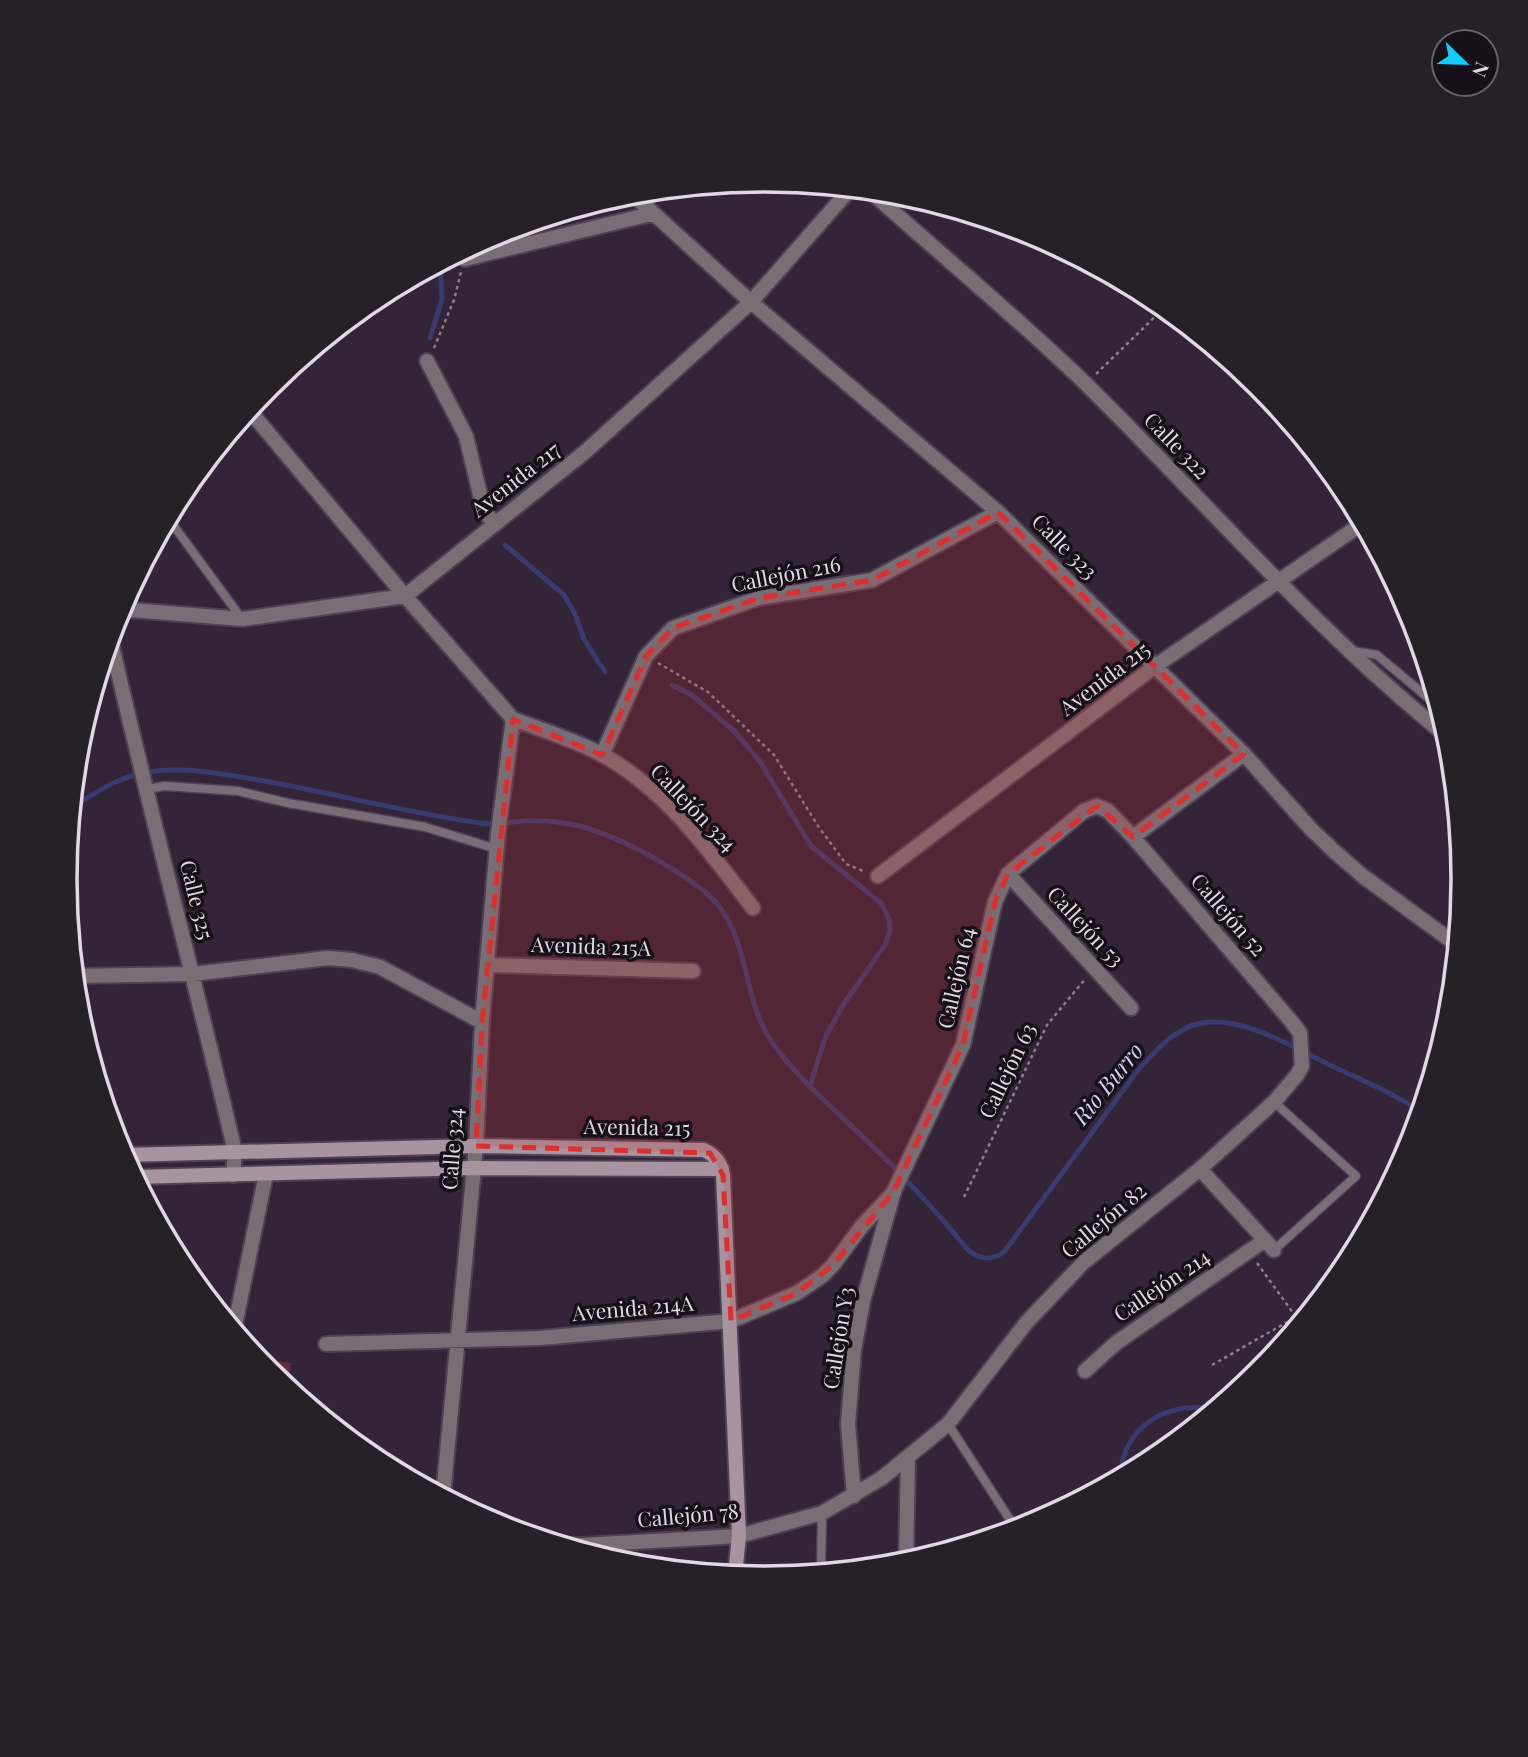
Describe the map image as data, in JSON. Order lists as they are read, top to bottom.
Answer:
{
  "streets": {
    "street": [
      "Calle 322",
      "Avenida 217",
      "Calle 323",
      "Callejón 216",
      "Avenida 215",
      "Callejón 324",
      "Calle 325",
      "Callejón 52",
      "Callejón 53",
      "Avenida 215A",
      "Callejón 64",
      "Calle 324",
      "Callejón 82",
      "Callejón 214",
      "Avenida 214A",
      "Callejón Y3",
      "Callejón 78"
    ],
    "path": ["Callejón 63"]
  },
  "crossings": [
    ["Calle 322", "Avenida 215"],
    ["Avenida 217", "Calle 323"],
    ["Calle 323", "Callejón 216"],
    ["Calle 323", "Avenida 215"],
    ["Callejón 216", "Callejón 324"],
    ["Avenida 215", "Calle 325"],
    ["Avenida 215", "Calle 324"],
    ["Callejón 324", "Calle 324"],
    ["Callejón 52", "Callejón 64"],
    ["Callejón 52", "Callejón 82"],
    ["Callejón 53", "Callejón 64"],
    ["Callejón 53", "Callejón 63"],
    ["Avenida 215A", "Calle 324"],
    ["Callejón 64", "Avenida 214A"],
    ["Callejón 64", "Callejón Y3"],
    ["Calle 324", "Avenida 214A"],
    ["Callejón 82", "Callejón 214"],
    ["Callejón 82", "Callejón 78"],
    ["Avenida 214A", "Callejón Y3"],
    ["Callejón Y3", "Callejón 78"]
  ],
  "water": ["Rio Burro"],
  "north": "bottom right"
}
